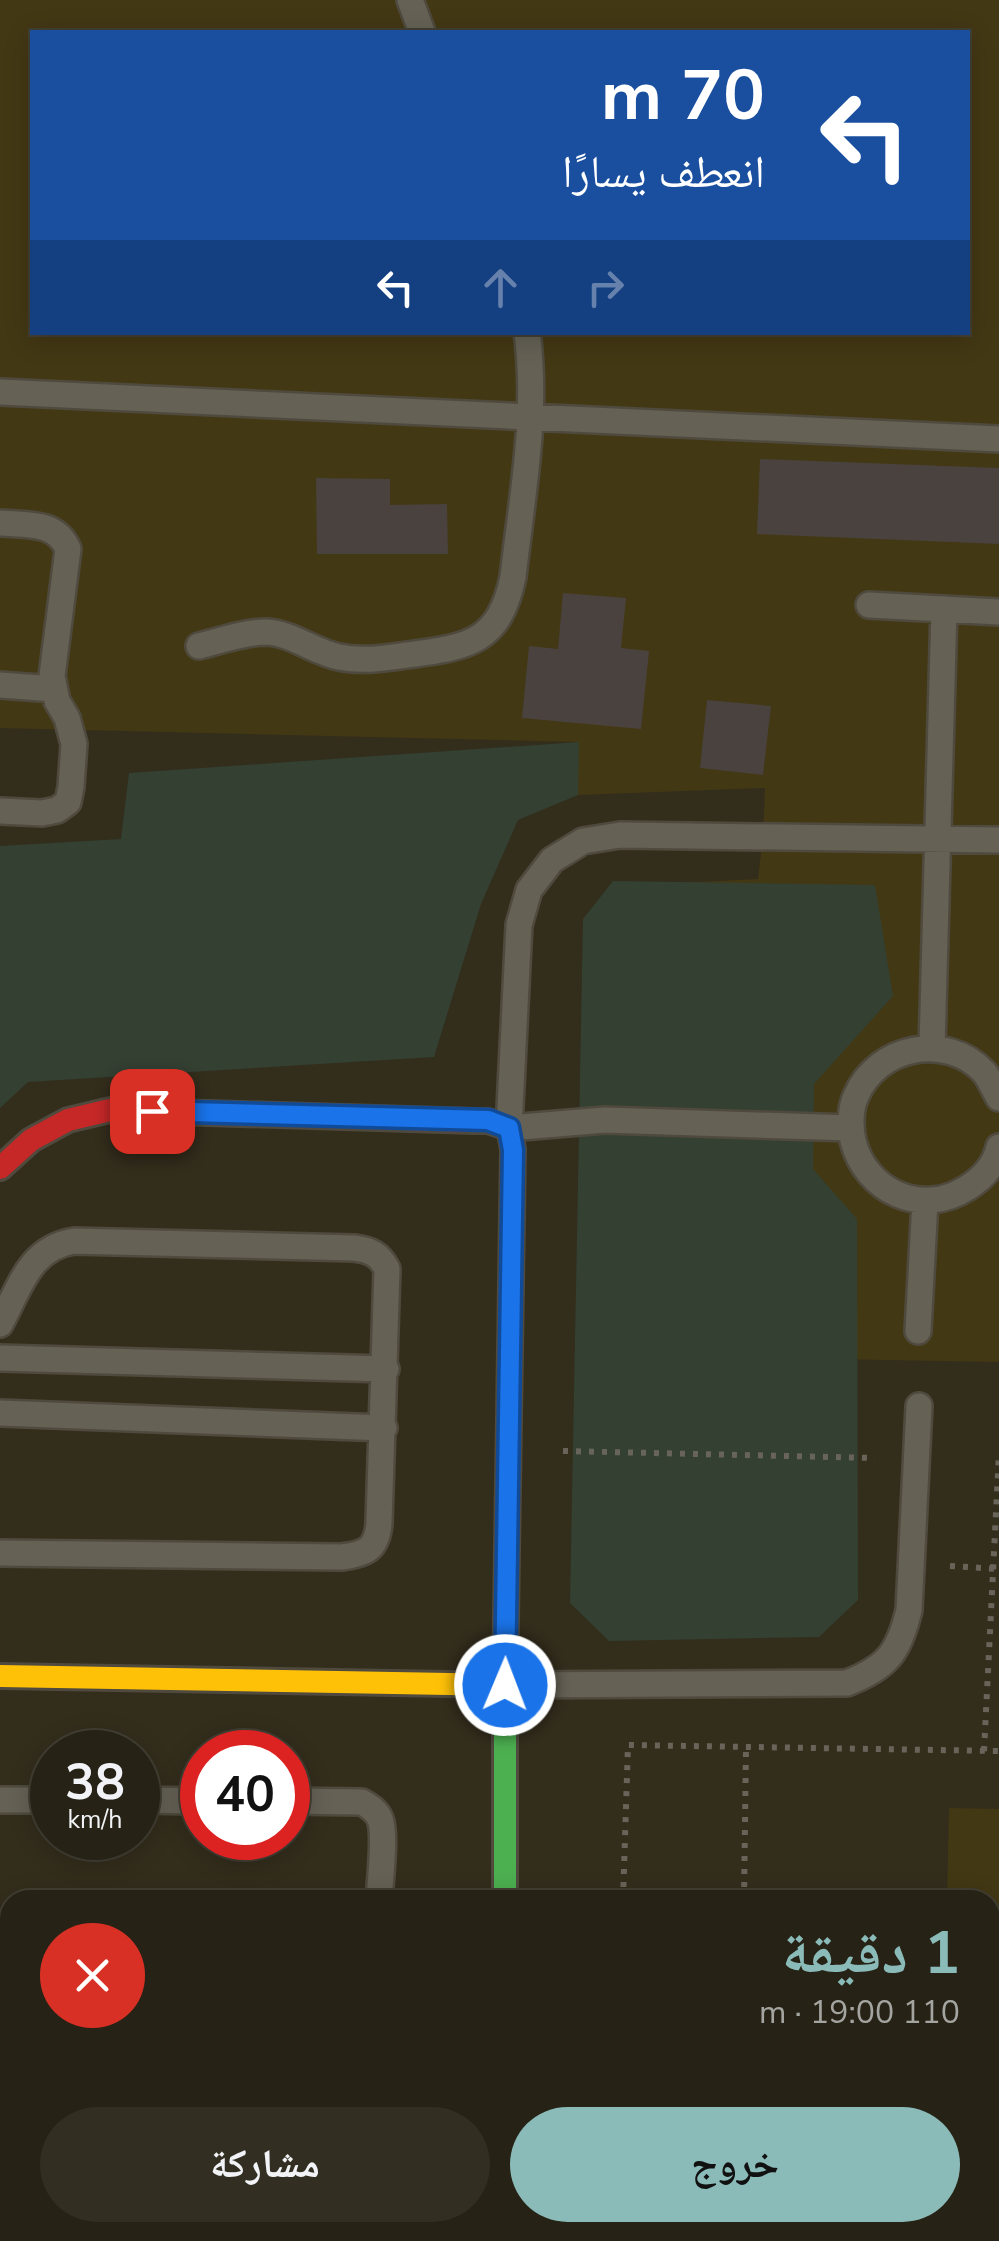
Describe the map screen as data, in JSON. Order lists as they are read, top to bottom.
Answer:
{
  "page": {
    "turn": ["70 m", "انعطف يسارًا"],
    "speed": "38 km/h",
    "limit": "40",
    "heading": ["1 دقيقة", "110 m · 19:00"],
    "buttons": ["خروج", "مشاركة"]
  }
}
